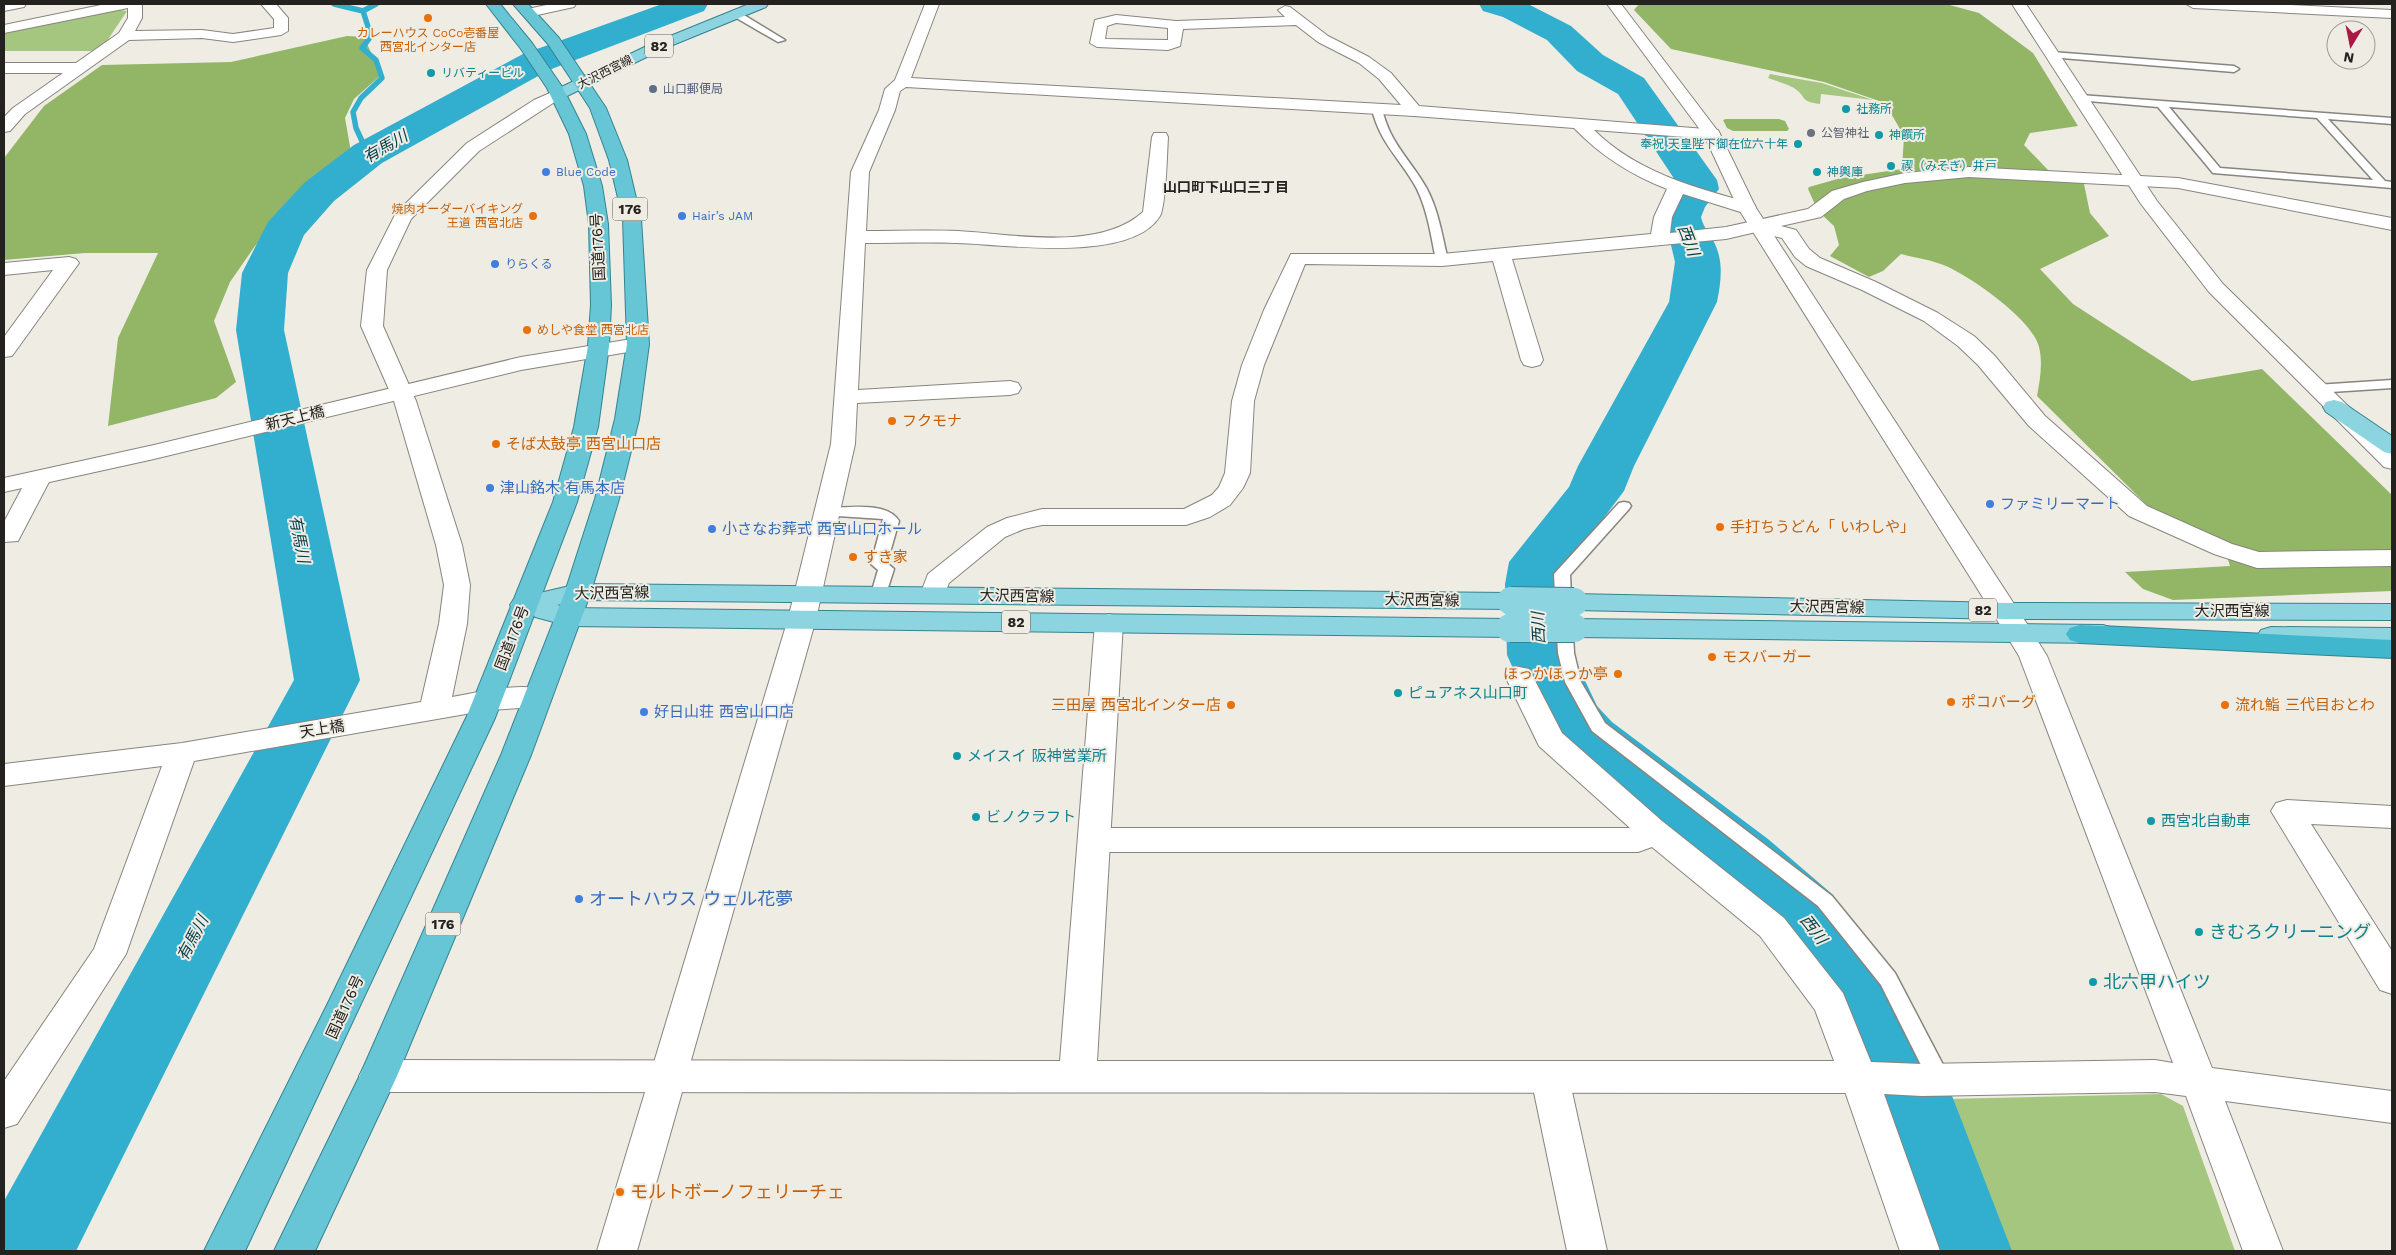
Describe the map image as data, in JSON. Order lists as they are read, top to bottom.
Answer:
{
  "streets": {
    "highway": ["176", "国道176号"],
    "main road": ["82", "大沢西宮線"],
    "street": ["新天上橋", "天上橋"]
  },
  "crossings": [
    ["大沢西宮線", "176"],
    ["大沢西宮線", "国道176号"],
    ["176", "新天上橋"],
    ["176", "天上橋"],
    ["国道176号", "新天上橋"],
    ["国道176号", "天上橋"]
  ],
  "districts": ["山口町下山口三丁目"],
  "water": ["有馬川", "西川"],
  "places": [
    "カレーハウス CoCo壱番屋 西宮北インター店",
    "リバティービル",
    "山口郵便局",
    "社務所",
    "公智神社",
    "神饌所",
    "奉祝 天皇陛下御在位六十年",
    "禊（みそぎ）井戸",
    "Blue Code",
    "神輿庫",
    "焼肉オーダーバイキング 王道 西宮北店",
    "Hair’s JAM",
    "りらくる",
    "めしや食堂 西宮北店",
    "フクモナ",
    "そば太鼓亭 西宮山口店",
    "津山銘木 有馬本店",
    "ファミリーマート",
    "手打ちうどん「 いわしや」",
    "小さなお葬式 西宮山口ホール",
    "すき家",
    "モスバーガー",
    "ほっかほっか亭",
    "ピュアネス山口町",
    "ポコバーグ",
    "三田屋 西宮北インター店",
    "流れ鮨 三代目おとわ",
    "好日山荘 西宮山口店",
    "メイスイ 阪神営業所",
    "ビノクラフト",
    "西宮北自動車",
    "オートハウス ウェル花夢",
    "きむろクリーニング",
    "北六甲ハイツ",
    "モルトボーノフェリーチェ"
  ],
  "north": "bottom"
}
